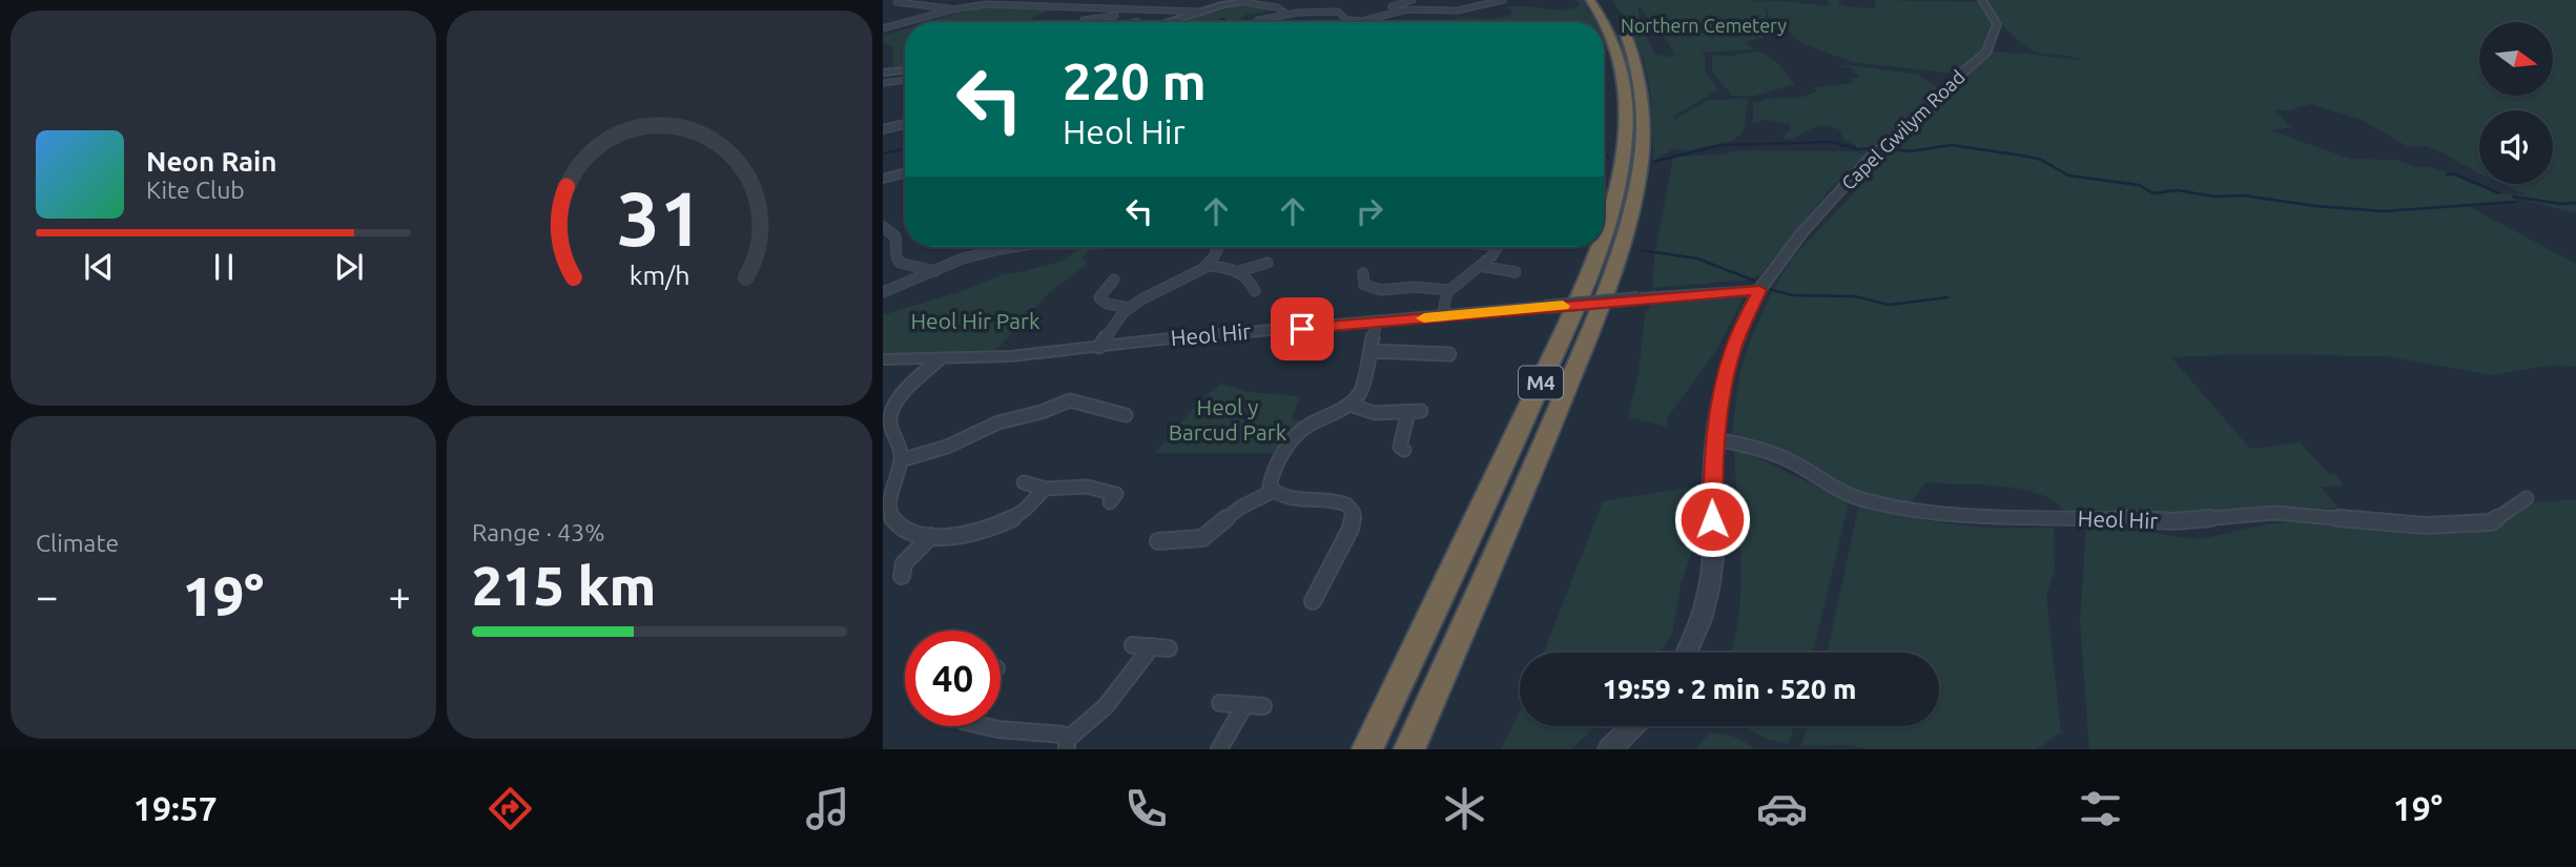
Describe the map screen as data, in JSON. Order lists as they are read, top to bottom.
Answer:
{
  "streets": {
    "highway": ["M4"],
    "street": ["Capel Gwilym Road", "Heol Hir"]
  },
  "crossings": [
    ["Capel Gwilym Road", "Heol Hir"]
  ],
  "parks": ["Northern Cemetery", "Heol Hir Park", "Heol y Barcud Park"],
  "north": "right",
  "page": {
    "turn": ["220 m", "Heol Hir"],
    "song": ["Neon Rain", "Kite Club"],
    "tile": [
      "Climate",
      ["Range · 43%", "215 km"]
    ],
    "heat": ["−", "19°", "+"],
    "limit": "40",
    "trip": "19:59 · 2 min · 520 m",
    "tabs": ["19:57", "19°"],
    "gauge": ["31", "km/h"]
  }
}
